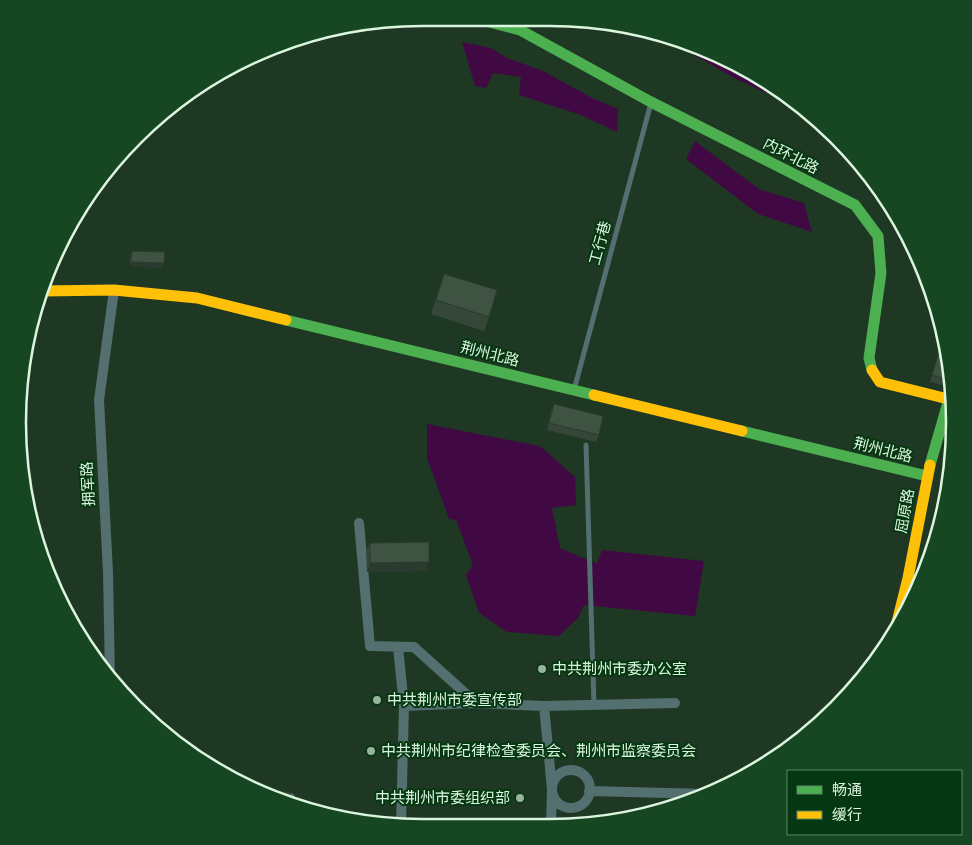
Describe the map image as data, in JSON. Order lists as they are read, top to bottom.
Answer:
{
  "streets": {
    "street": [
      "内环北路",
      "荆州北路",
      "拥军路",
      "屈原路"
    ],
    "lane": ["工行巷"]
  },
  "crossings": [
    ["内环北路", "工行巷"],
    ["工行巷", "荆州北路"],
    ["荆州北路", "拥军路"],
    ["荆州北路", "屈原路"]
  ],
  "places": [
    "中共荆州市委办公室",
    "中共荆州市委宣传部",
    "中共荆州市纪律检查委员会、荆州市监察委员会",
    "中共荆州市委组织部"
  ],
  "legend": ["畅通", "缓行"]
}
